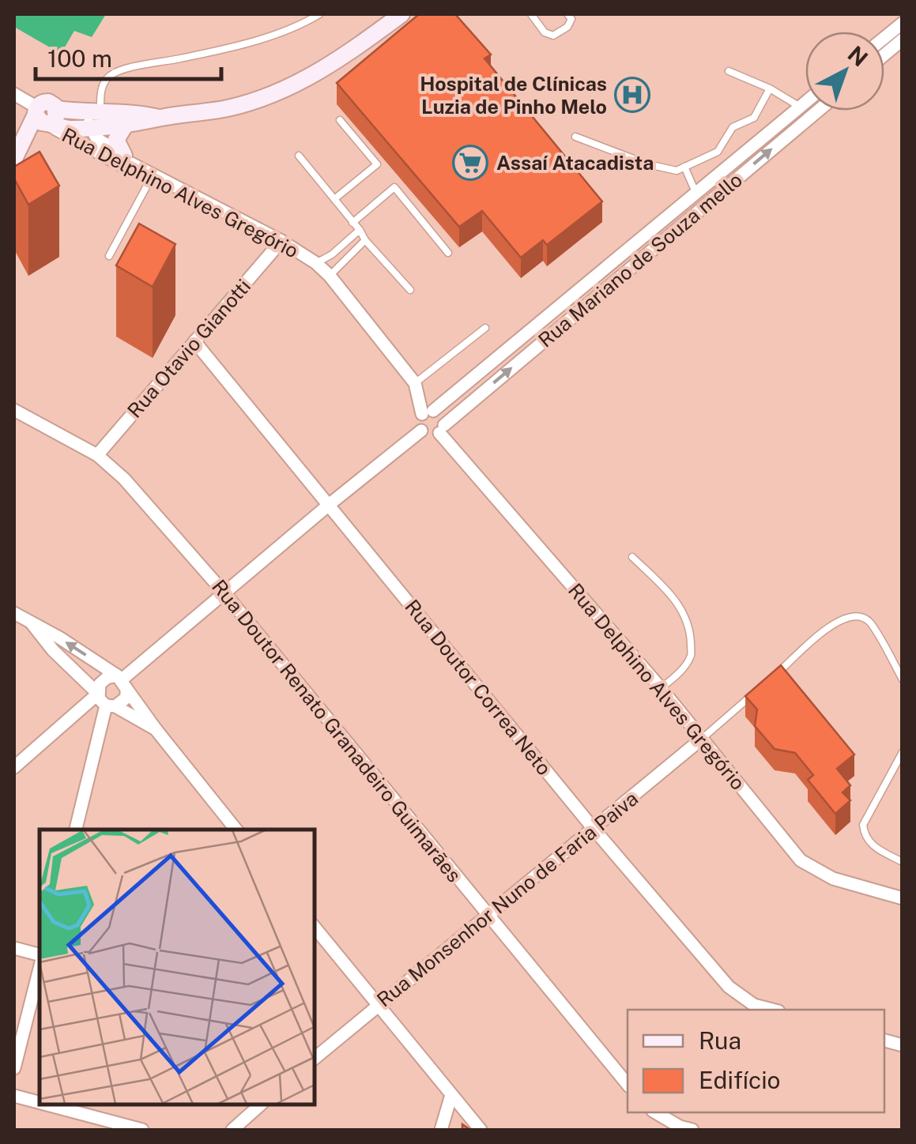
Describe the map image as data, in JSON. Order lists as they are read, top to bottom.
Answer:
{
  "streets": {
    "street": [
      "Rua Delphino Alves Gregório",
      "Rua Mariano de Souza mello",
      "Rua Otavio Gianotti",
      "Rua Doutor Correa Neto",
      "Rua Doutor Renato Granadeiro Guimarães",
      "Rua Monsenhor Nuno de Faria Paiva"
    ]
  },
  "crossings": [
    ["Rua Delphino Alves Gregório", "Rua Mariano de Souza mello"],
    ["Rua Delphino Alves Gregório", "Rua Otavio Gianotti"],
    ["Rua Delphino Alves Gregório", "Rua Monsenhor Nuno de Faria Paiva"],
    ["Rua Otavio Gianotti", "Rua Doutor Correa Neto"],
    ["Rua Otavio Gianotti", "Rua Doutor Renato Granadeiro Guimarães"],
    ["Rua Doutor Correa Neto", "Rua Monsenhor Nuno de Faria Paiva"],
    ["Rua Doutor Renato Granadeiro Guimarães", "Rua Monsenhor Nuno de Faria Paiva"]
  ],
  "places": {
    "hospital": ["Hospital de Clínicas Luzia de Pinho Melo"],
    "supermarket": ["Assaí Atacadista"]
  },
  "legend": ["Rua", "Edifício"],
  "scale_bar": "100 m",
  "north": "top right"
}
